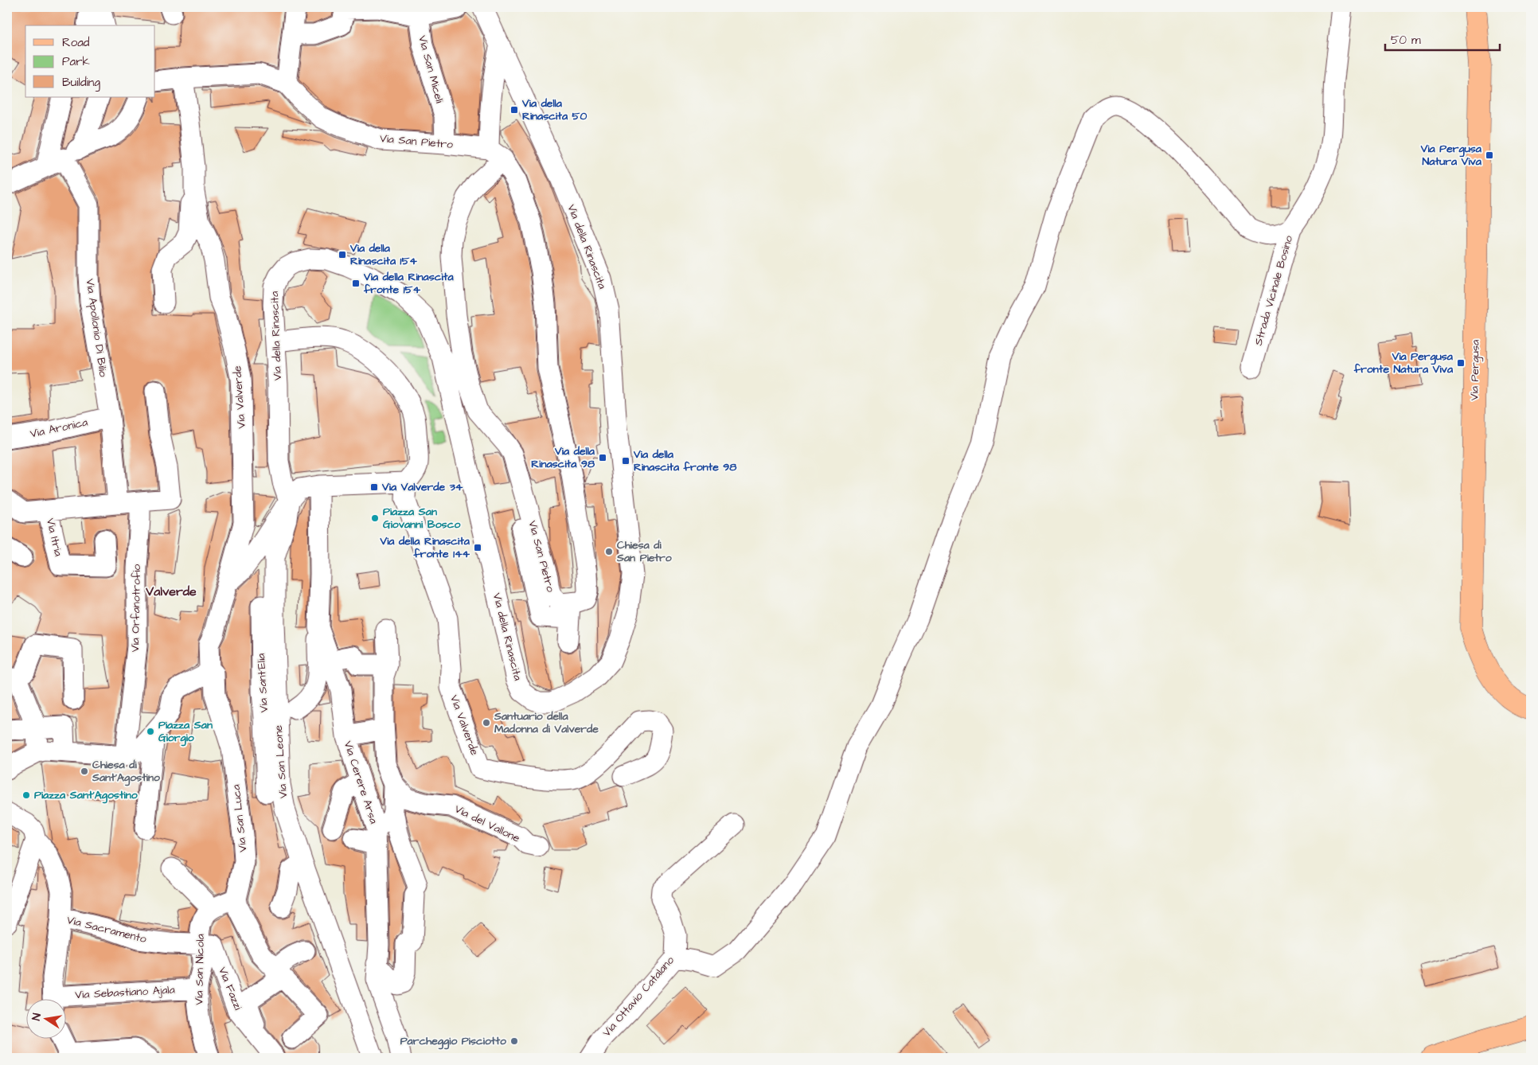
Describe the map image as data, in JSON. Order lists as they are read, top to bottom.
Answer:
{
  "streets": {
    "main road": ["Via Pergusa"],
    "street": [
      "Via San Miceli",
      "Via San Pietro",
      "Via della Rinascita",
      "Strada Vicinale Bosino",
      "Via Apollonio Di Bilio",
      "Via Valverde",
      "Via Aronica",
      "Via Itria",
      "Via Orfanotrofio",
      "Via Sant'Elia",
      "Via San Leone",
      "Via Cerere Arsa",
      "Via San Luca",
      "Via del Vallone",
      "Via Sacramento",
      "Via San Nicola",
      "Via Fazzi",
      "Via Sebastiano Ajala",
      "Via Ottavio Catalano"
    ]
  },
  "crossings": [
    ["Via San Miceli", "Via San Pietro"],
    ["Via della Rinascita", "Via San Leone"],
    ["Via Apollonio Di Bilio", "Via Aronica"],
    ["Via Valverde", "Via San Luca"],
    ["Via Sant'Elia", "Via San Leone"],
    ["Via Cerere Arsa", "Via del Vallone"],
    ["Via Sacramento", "Via San Nicola"],
    ["Via Sacramento", "Via Fazzi"],
    ["Via San Nicola", "Via Fazzi"],
    ["Via San Nicola", "Via Sebastiano Ajala"]
  ],
  "districts": ["Valverde"],
  "places": {
    "transit": [
      "Via della Rinascita 50",
      "Via Pergusa Natura Viva",
      "Via della Rinascita 154",
      "Via della Rinascita fronte 154",
      "Via Pergusa fronte Natura Viva",
      "Via della Rinascita 98",
      "Via della Rinascita fronte 98",
      "Via Valverde 34",
      "Via della Rinascita fronte 144"
    ],
    "other": [
      "Piazza San Giovanni Bosco",
      "Chiesa di San Pietro",
      "Santuario della Madonna di Valverde",
      "Piazza San Giorgio",
      "Chiesa di Sant'Agostino",
      "Piazza Sant'Agostino",
      "Parcheggio Pisciotto"
    ]
  },
  "legend": ["Road", "Park", "Building"],
  "scale_bar": "50 m",
  "north": "left"
}
